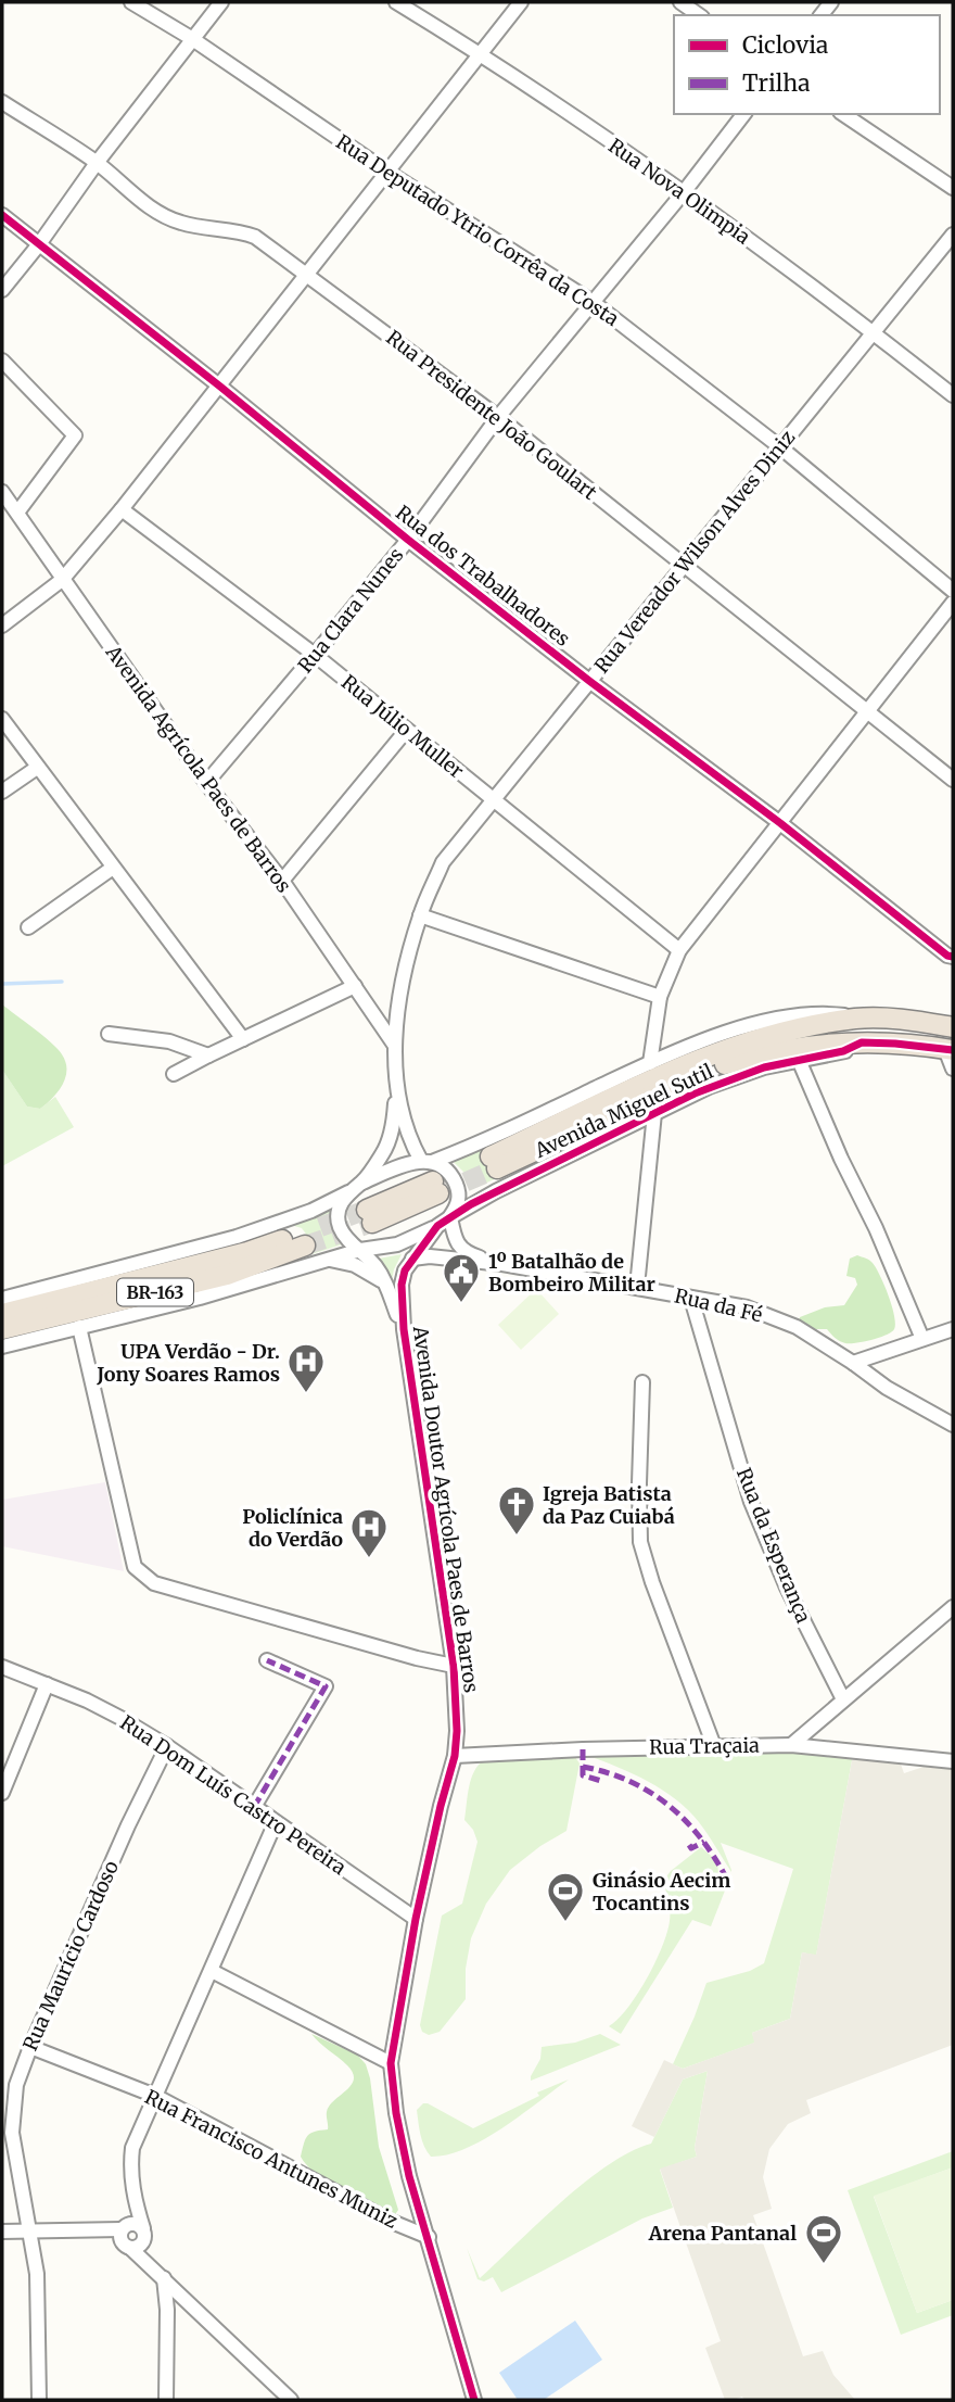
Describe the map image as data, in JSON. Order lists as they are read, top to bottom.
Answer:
{
  "streets": {
    "highway": ["Avenida Miguel Sutil", "BR-163"],
    "street": [
      "Rua Nova Olimpia",
      "Rua Deputado Ytrio Corrêa da Costa",
      "Rua Presidente João Goulart",
      "Rua Vereador Wilson Alves Diniz",
      "Rua dos Trabalhadores",
      "Rua Clara Nunes",
      "Rua Júlio Muller",
      "Avenida Agrícola Paes de Barros",
      "Rua da Fé",
      "Avenida Doutor Agrícola Paes de Barros",
      "Rua da Esperança",
      "Rua Traçaia",
      "Rua Dom Luís Castro Pereira",
      "Rua Maurício Cardoso",
      "Rua Francisco Antunes Muniz"
    ]
  },
  "crossings": [
    ["Rua Nova Olimpia", "Rua Vereador Wilson Alves Diniz"],
    ["Rua Nova Olimpia", "Rua Clara Nunes"],
    ["Rua Deputado Ytrio Corrêa da Costa", "Rua Vereador Wilson Alves Diniz"],
    ["Rua Deputado Ytrio Corrêa da Costa", "Rua Clara Nunes"],
    ["Rua Presidente João Goulart", "Rua Vereador Wilson Alves Diniz"],
    ["Rua Presidente João Goulart", "Rua Clara Nunes"],
    ["Rua Vereador Wilson Alves Diniz", "Rua dos Trabalhadores"],
    ["Rua Vereador Wilson Alves Diniz", "Rua Júlio Muller"],
    ["Rua Vereador Wilson Alves Diniz", "Avenida Agrícola Paes de Barros"],
    ["Rua dos Trabalhadores", "Rua Clara Nunes"],
    ["Rua Clara Nunes", "Rua Júlio Muller"],
    ["Rua Clara Nunes", "Avenida Agrícola Paes de Barros"],
    ["Avenida Miguel Sutil", "Rua da Fé"],
    ["Avenida Miguel Sutil", "Avenida Doutor Agrícola Paes de Barros"],
    ["Rua da Fé", "Avenida Doutor Agrícola Paes de Barros"],
    ["Rua da Fé", "Rua da Esperança"],
    ["Avenida Doutor Agrícola Paes de Barros", "Rua Traçaia"],
    ["Avenida Doutor Agrícola Paes de Barros", "Rua Dom Luís Castro Pereira"],
    ["Avenida Doutor Agrícola Paes de Barros", "Rua Francisco Antunes Muniz"],
    ["Rua Dom Luís Castro Pereira", "Rua Maurício Cardoso"],
    ["Rua Maurício Cardoso", "Rua Francisco Antunes Muniz"]
  ],
  "places": {
    "public building": ["1º Batalhão de Bombeiro Militar"],
    "hospital": ["UPA Verdão - Dr. Jony Soares Ramos", "Policlínica do Verdão"],
    "church": ["Igreja Batista da Paz Cuiabá"],
    "sports": ["Ginásio Aecim Tocantins", "Arena Pantanal"]
  },
  "legend": ["Ciclovia", "Trilha"]
}
